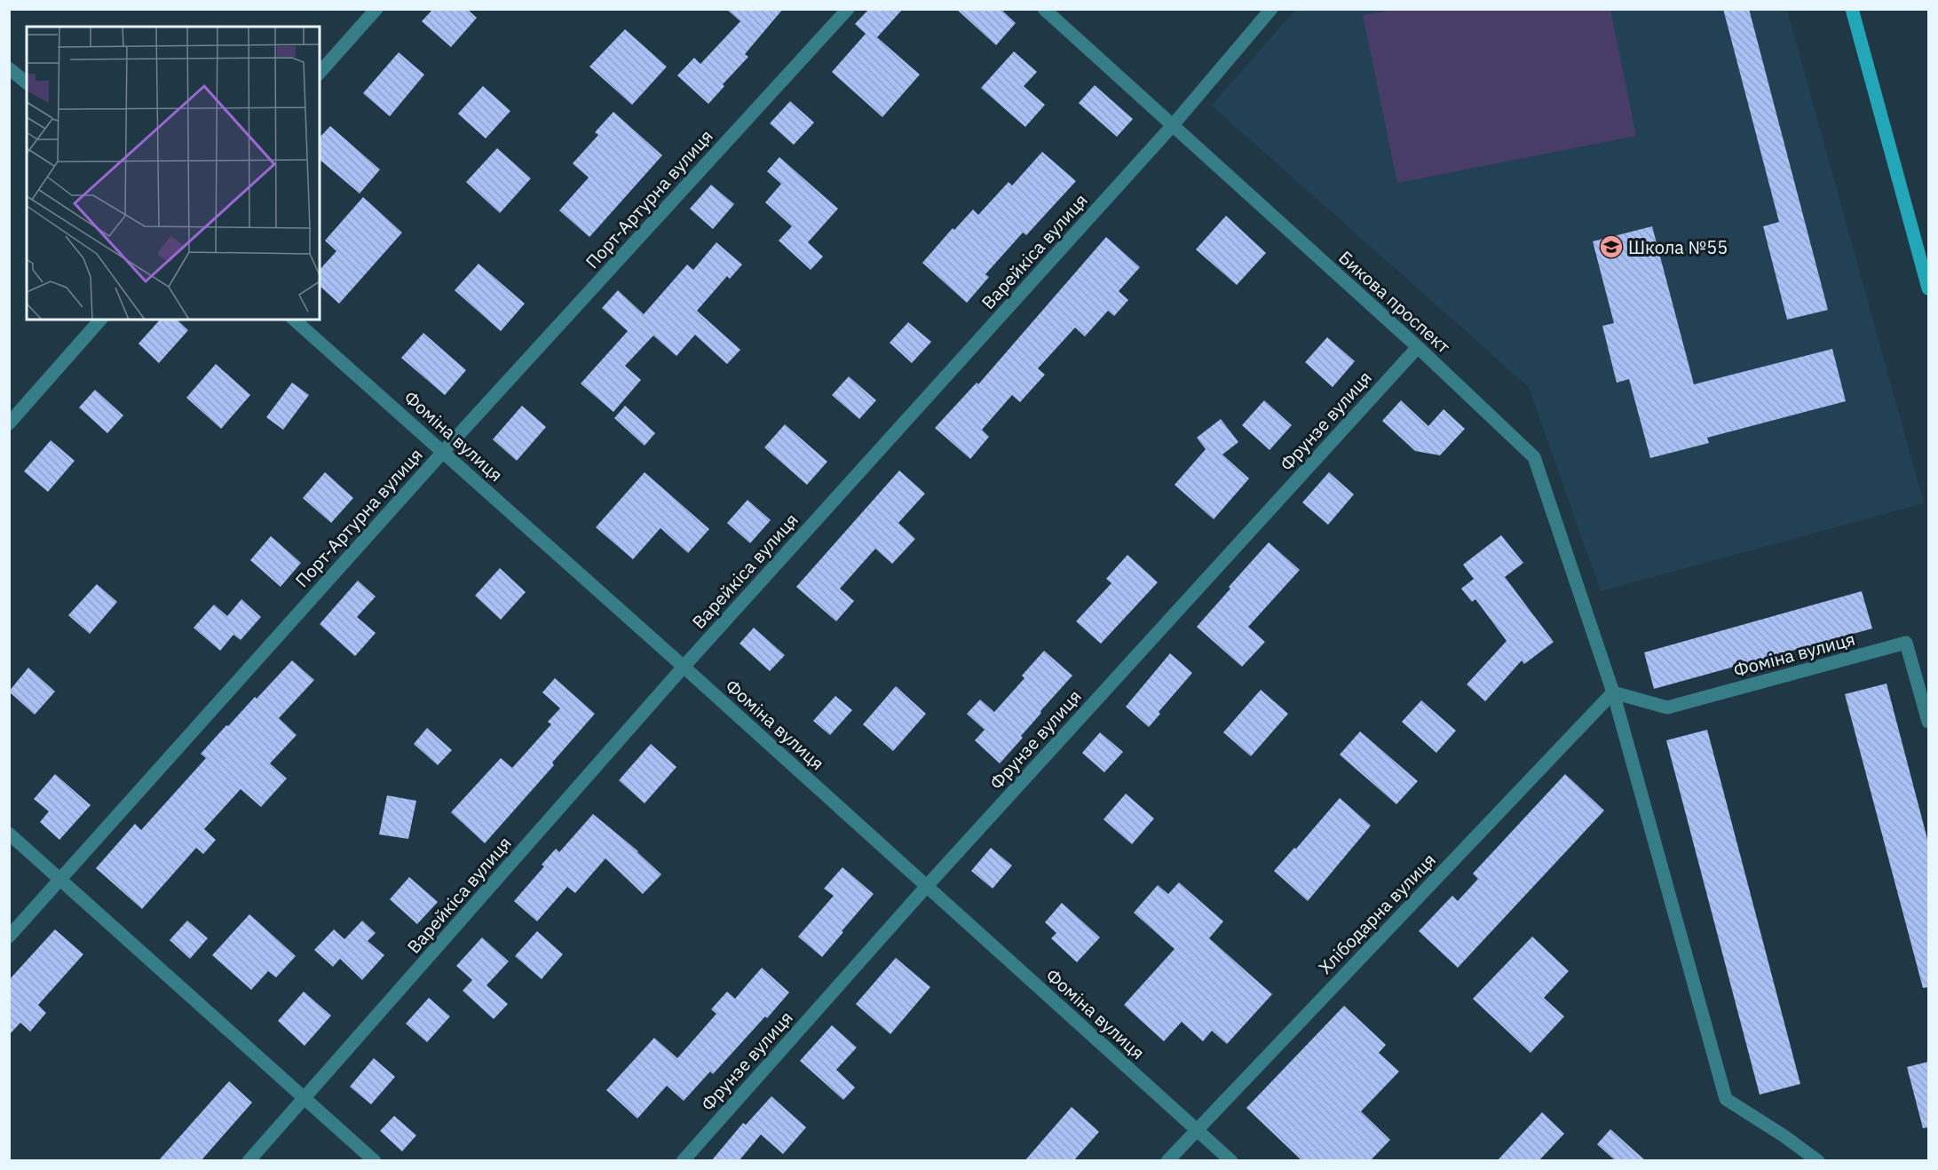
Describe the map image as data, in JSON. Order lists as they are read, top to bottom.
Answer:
{
  "streets": {
    "street": [
      "Порт-Артурна вулиця",
      "Варейкіса вулиця",
      "Бикова проспект",
      "Фрунзе вулиця",
      "Фоміна вулиця",
      "Хлібодарна вулиця"
    ]
  },
  "crossings": [
    ["Порт-Артурна вулиця", "Фоміна вулиця"],
    ["Варейкіса вулиця", "Бикова проспект"],
    ["Варейкіса вулиця", "Фоміна вулиця"],
    ["Бикова проспект", "Фрунзе вулиця"],
    ["Бикова проспект", "Фоміна вулиця"],
    ["Бикова проспект", "Хлібодарна вулиця"],
    ["Фрунзе вулиця", "Фоміна вулиця"],
    ["Фоміна вулиця", "Хлібодарна вулиця"]
  ],
  "places": {
    "school or university": ["Школа №55"]
  }
}
